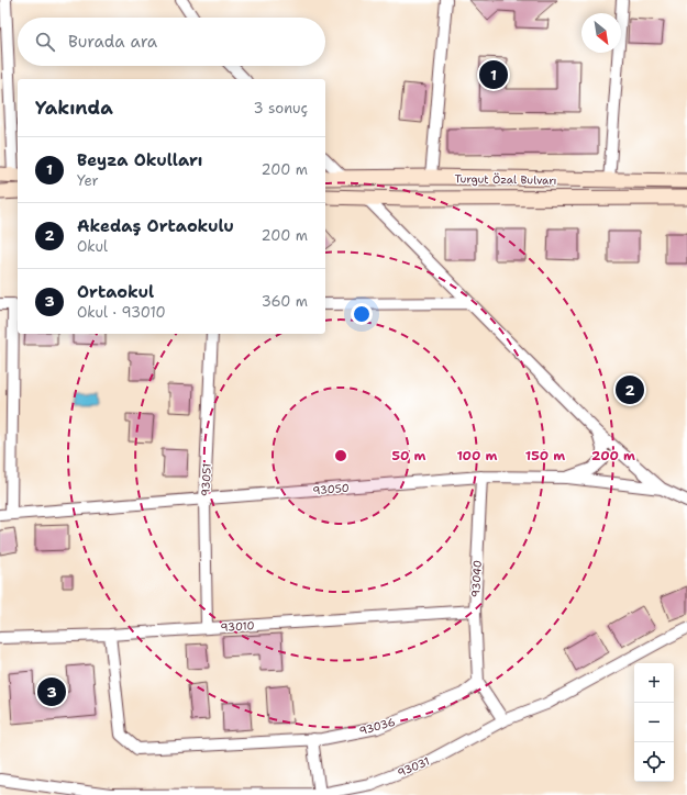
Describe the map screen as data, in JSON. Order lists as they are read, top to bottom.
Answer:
{
  "streets": {
    "main road": ["Turgut Özal Bulvarı"],
    "street": [
      "93051",
      "93050",
      "93040",
      "93010",
      "93036",
      "93031"
    ]
  },
  "crossings": [
    ["93051", "93050"],
    ["93051", "93010"],
    ["93050", "93040"],
    ["93040", "93010"],
    ["93040", "93036"],
    ["93010", "93036"]
  ],
  "north": "bottom right",
  "page": {
    "search": "Burada ara",
    "pins": ["1", "2", "3"],
    "heading": ["Yakında", "3 sonuç"],
    "list": [
      {
        "mark": "1",
        "name": "Beyza Okulları",
        "note": "Yer",
        "value": "200 m"
      },
      {
        "mark": "2",
        "name": "Akedaş Ortaokulu",
        "note": "Okul",
        "value": "200 m"
      },
      {
        "mark": "3",
        "name": "Ortaokul",
        "note": "Okul · 93010",
        "value": "360 m"
      }
    ],
    "map_buttons": ["+", "−"]
  },
  "rings": [
    "50 m",
    "100 m",
    "150 m",
    "200 m"
  ]
}
